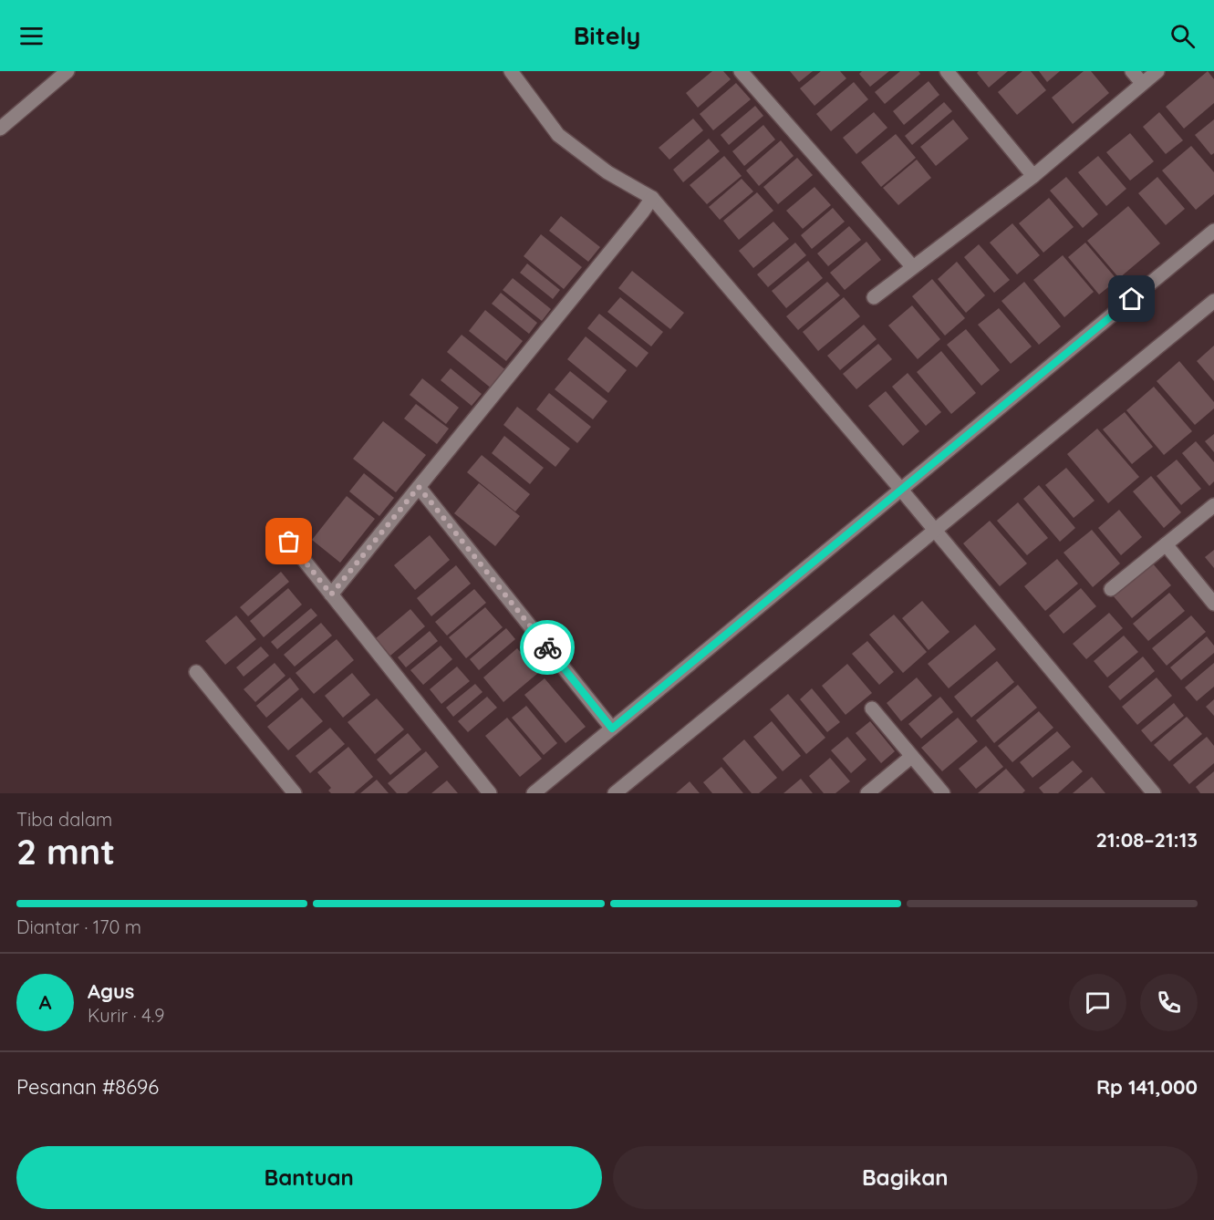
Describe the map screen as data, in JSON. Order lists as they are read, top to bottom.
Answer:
{
  "page": {
    "header": "Bitely",
    "heading": ["2 mnt", "Tiba dalam", "21:08–21:13"],
    "panel": [
      "Agus",
      "Kurir · 4.9",
      "Pesanan #8696",
      "Rp 141,000"
    ],
    "bar": "Diantar · 170 m",
    "round": "A",
    "buttons": ["Bantuan", "Bagikan"]
  }
}
